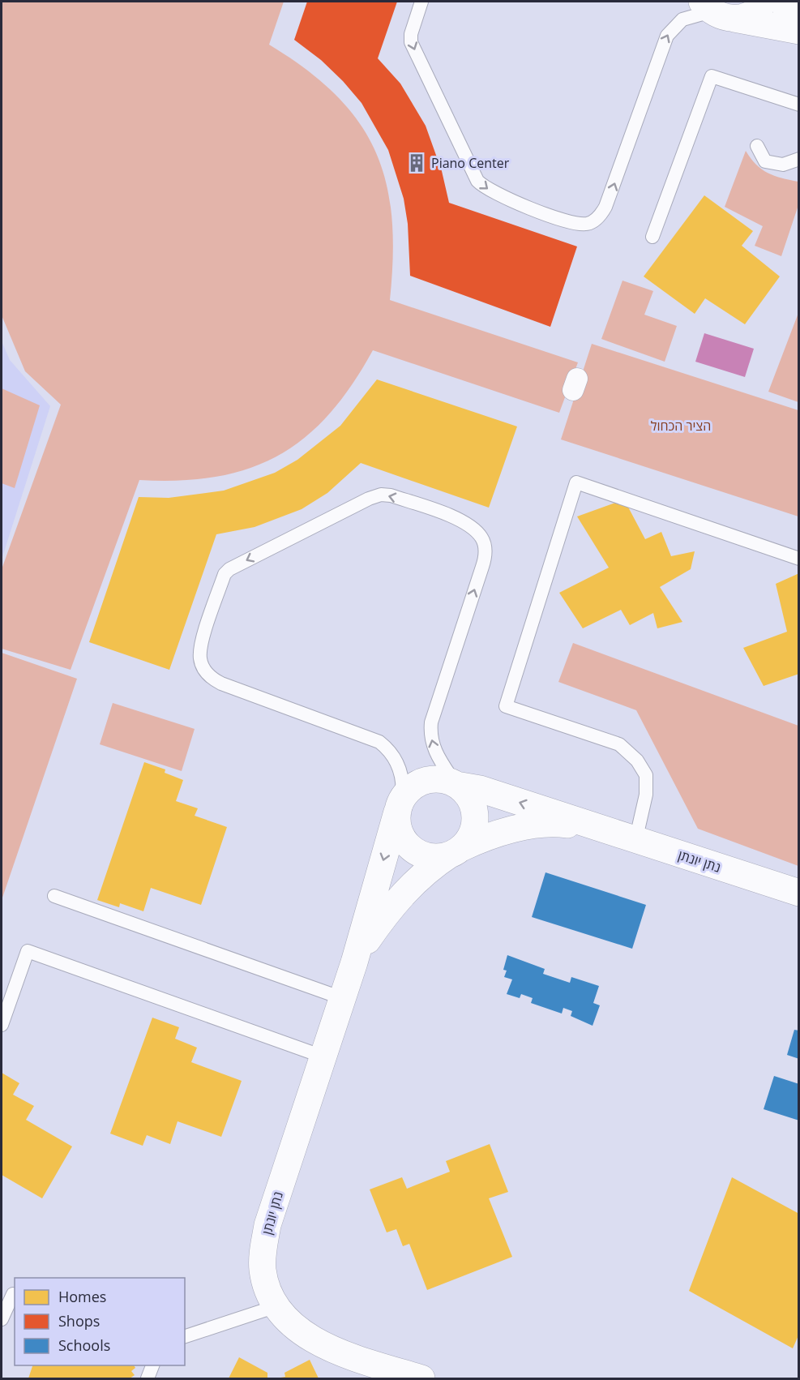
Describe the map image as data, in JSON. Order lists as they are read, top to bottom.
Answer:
{
  "streets": {
    "street": ["נתן יונתן"]
  },
  "parks": ["הציר הכחול"],
  "places": {
    "building": ["Piano Center"]
  },
  "legend": ["Homes", "Shops", "Schools"]
}
